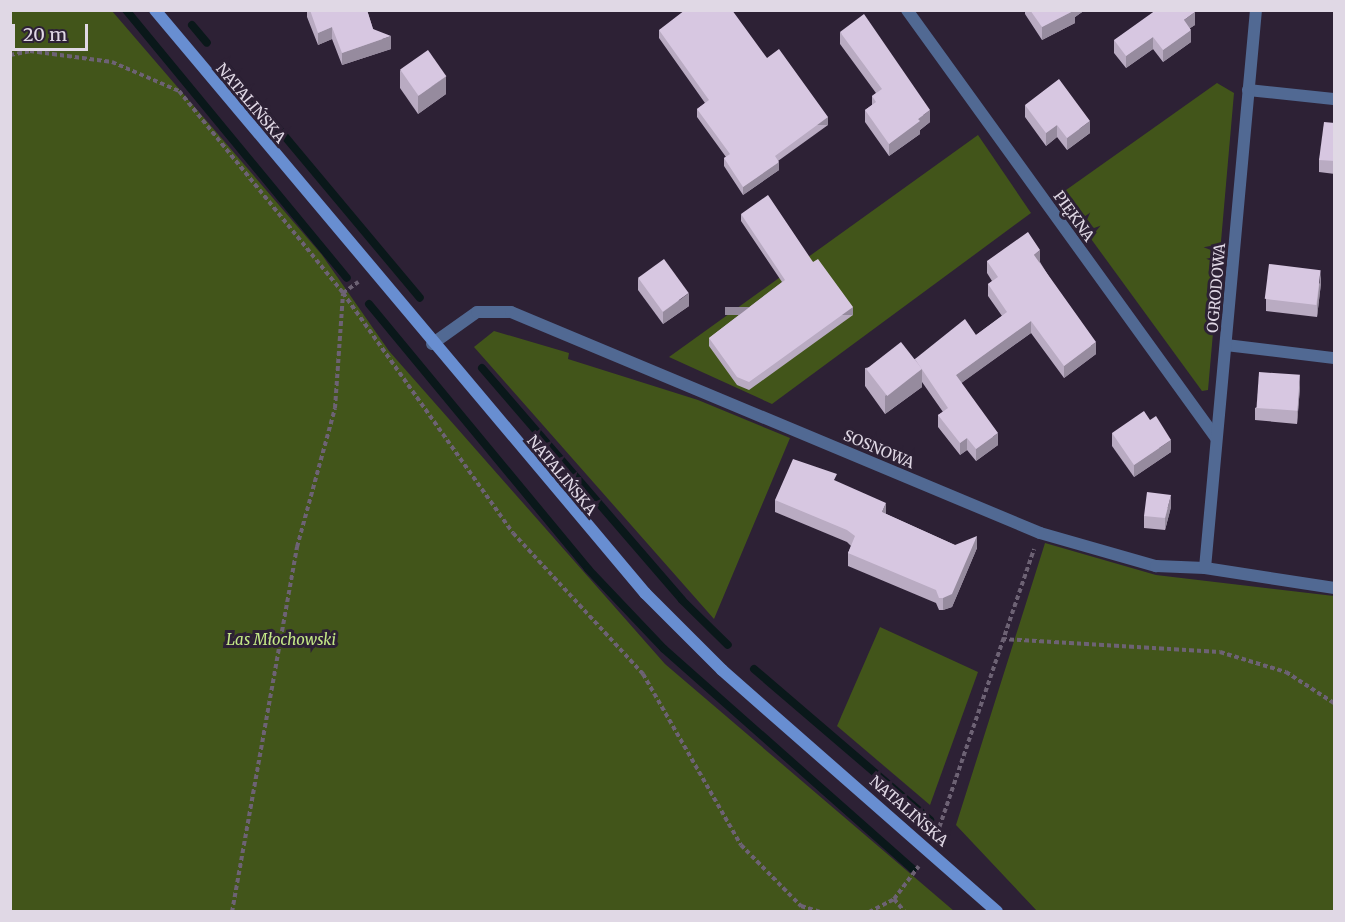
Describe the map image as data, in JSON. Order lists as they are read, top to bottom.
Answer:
{
  "streets": {
    "main road": ["NATALIŃSKA"],
    "street": ["PIĘKNA", "OGRODOWA", "SOSNOWA"]
  },
  "crossings": [
    ["NATALIŃSKA", "SOSNOWA"],
    ["PIĘKNA", "OGRODOWA"],
    ["OGRODOWA", "SOSNOWA"]
  ],
  "parks": ["Las Młochowski"],
  "scale_bar": "20 m"
}
